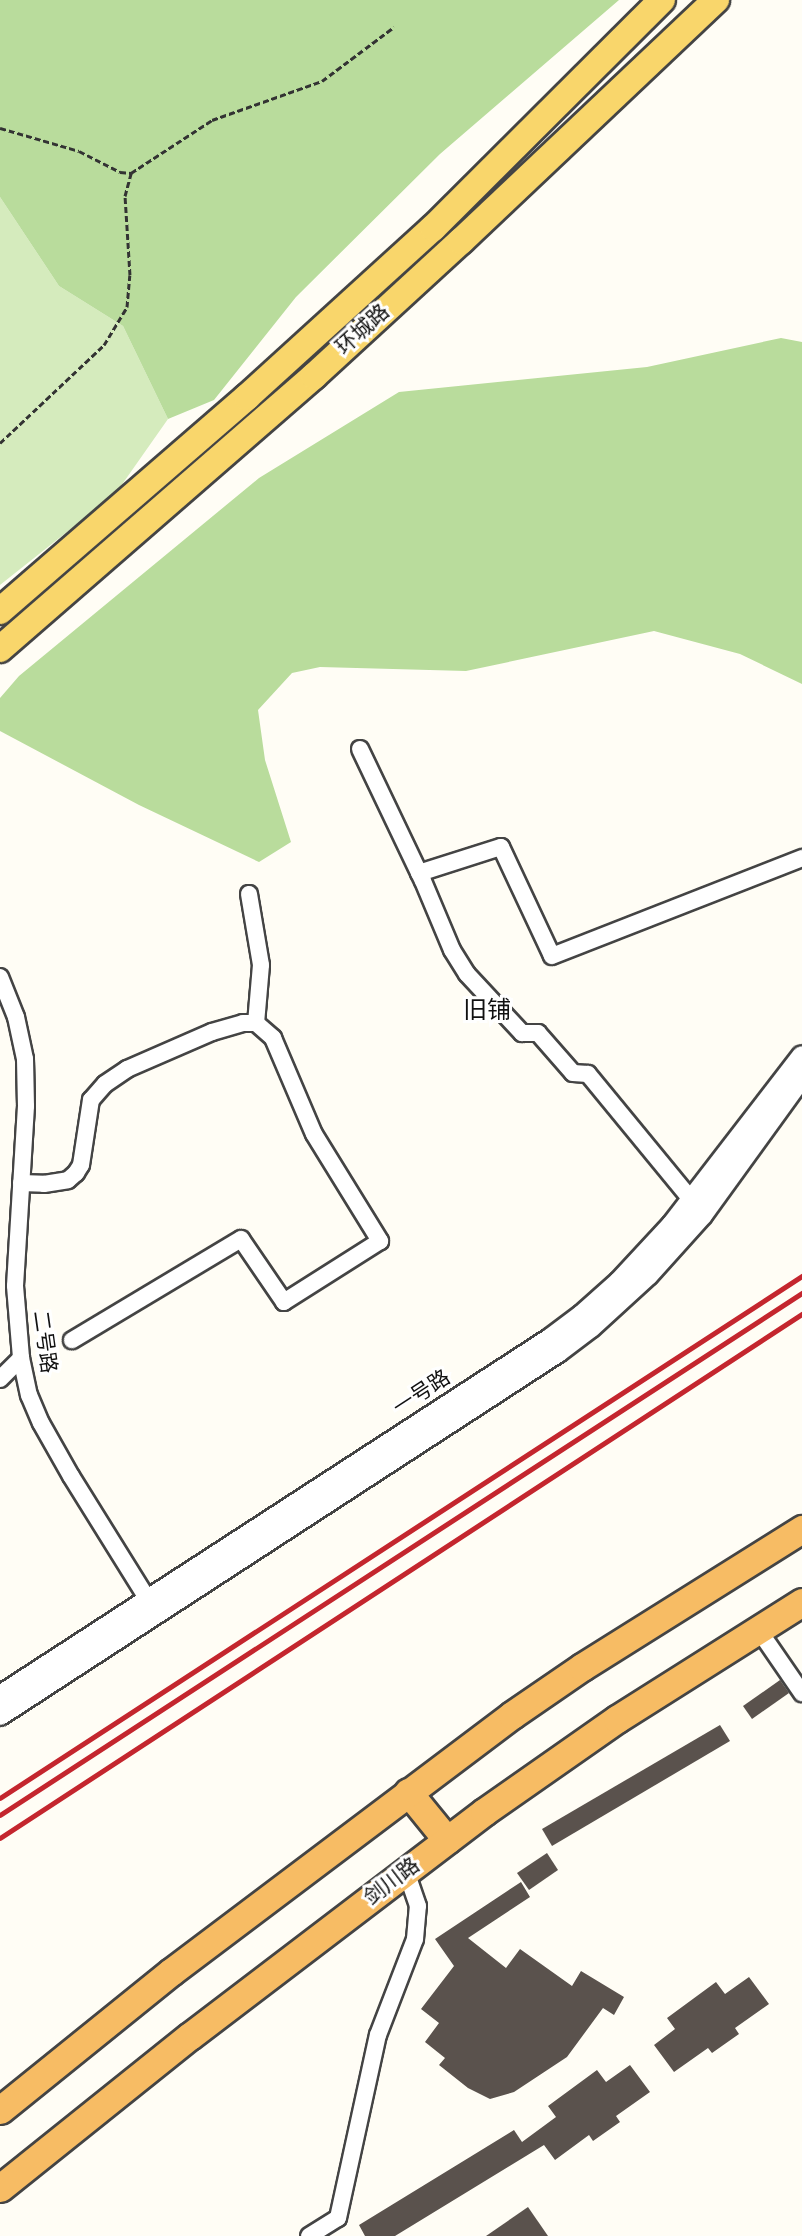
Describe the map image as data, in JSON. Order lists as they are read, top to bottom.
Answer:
{
  "streets": {
    "highway": ["剑川路"],
    "main road": ["环城路"],
    "street": ["二号路", "一号路"]
  },
  "crossings": [
    ["二号路", "一号路"]
  ],
  "districts": ["旧铺"]
}
